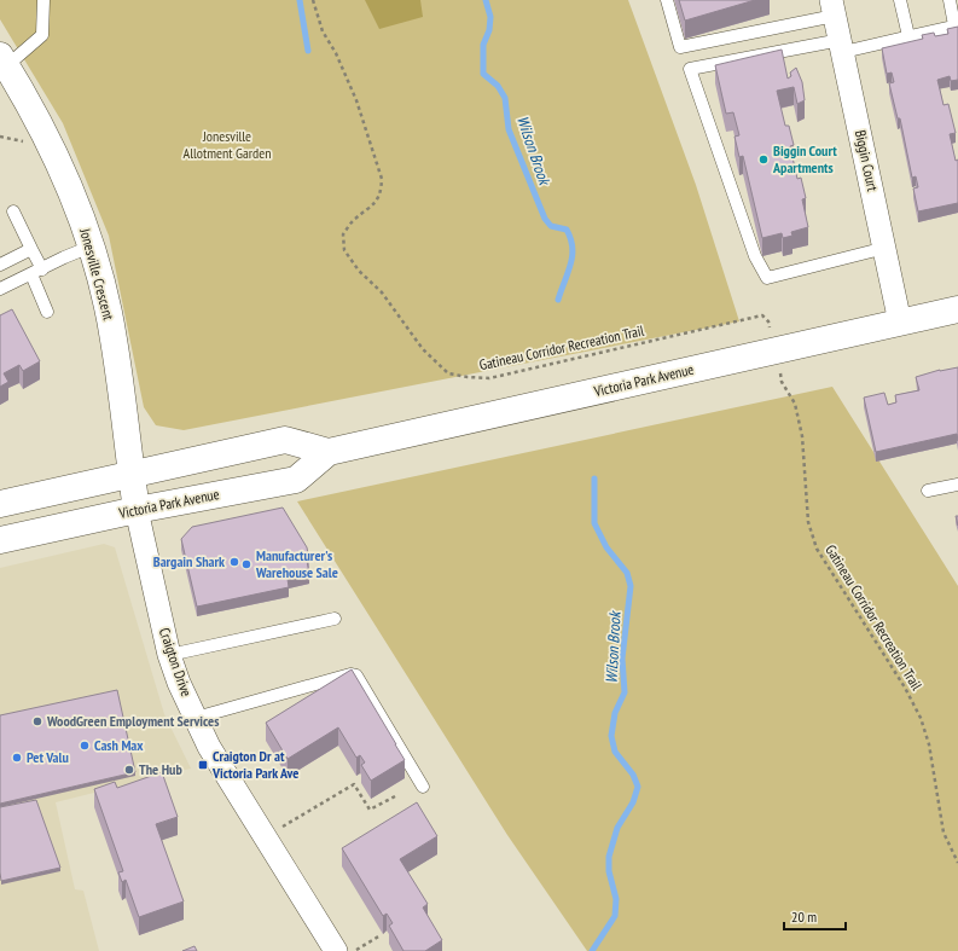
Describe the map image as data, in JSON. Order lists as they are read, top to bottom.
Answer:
{
  "streets": {
    "main road": ["Jonesville Crescent", "Victoria Park Avenue"],
    "street": ["Biggin Court", "Craigton Drive"],
    "path": ["Gatineau Corridor Recreation Trail"]
  },
  "crossings": [
    ["Biggin Court", "Victoria Park Avenue"],
    ["Jonesville Crescent", "Victoria Park Avenue"],
    ["Jonesville Crescent", "Craigton Drive"],
    ["Victoria Park Avenue", "Craigton Drive"]
  ],
  "water": ["Wilson Brook"],
  "parks": ["Jonesville Allotment Garden"],
  "places": {
    "other": [
      "Biggin Court Apartments",
      "Bargain Shark",
      "Manufacturer's Warehouse Sale",
      "WoodGreen Employment Services",
      "Cash Max",
      "Pet Valu",
      "The Hub"
    ],
    "transit": ["Craigton Dr at Victoria Park Ave"]
  },
  "scale_bar": "20 m"
}
